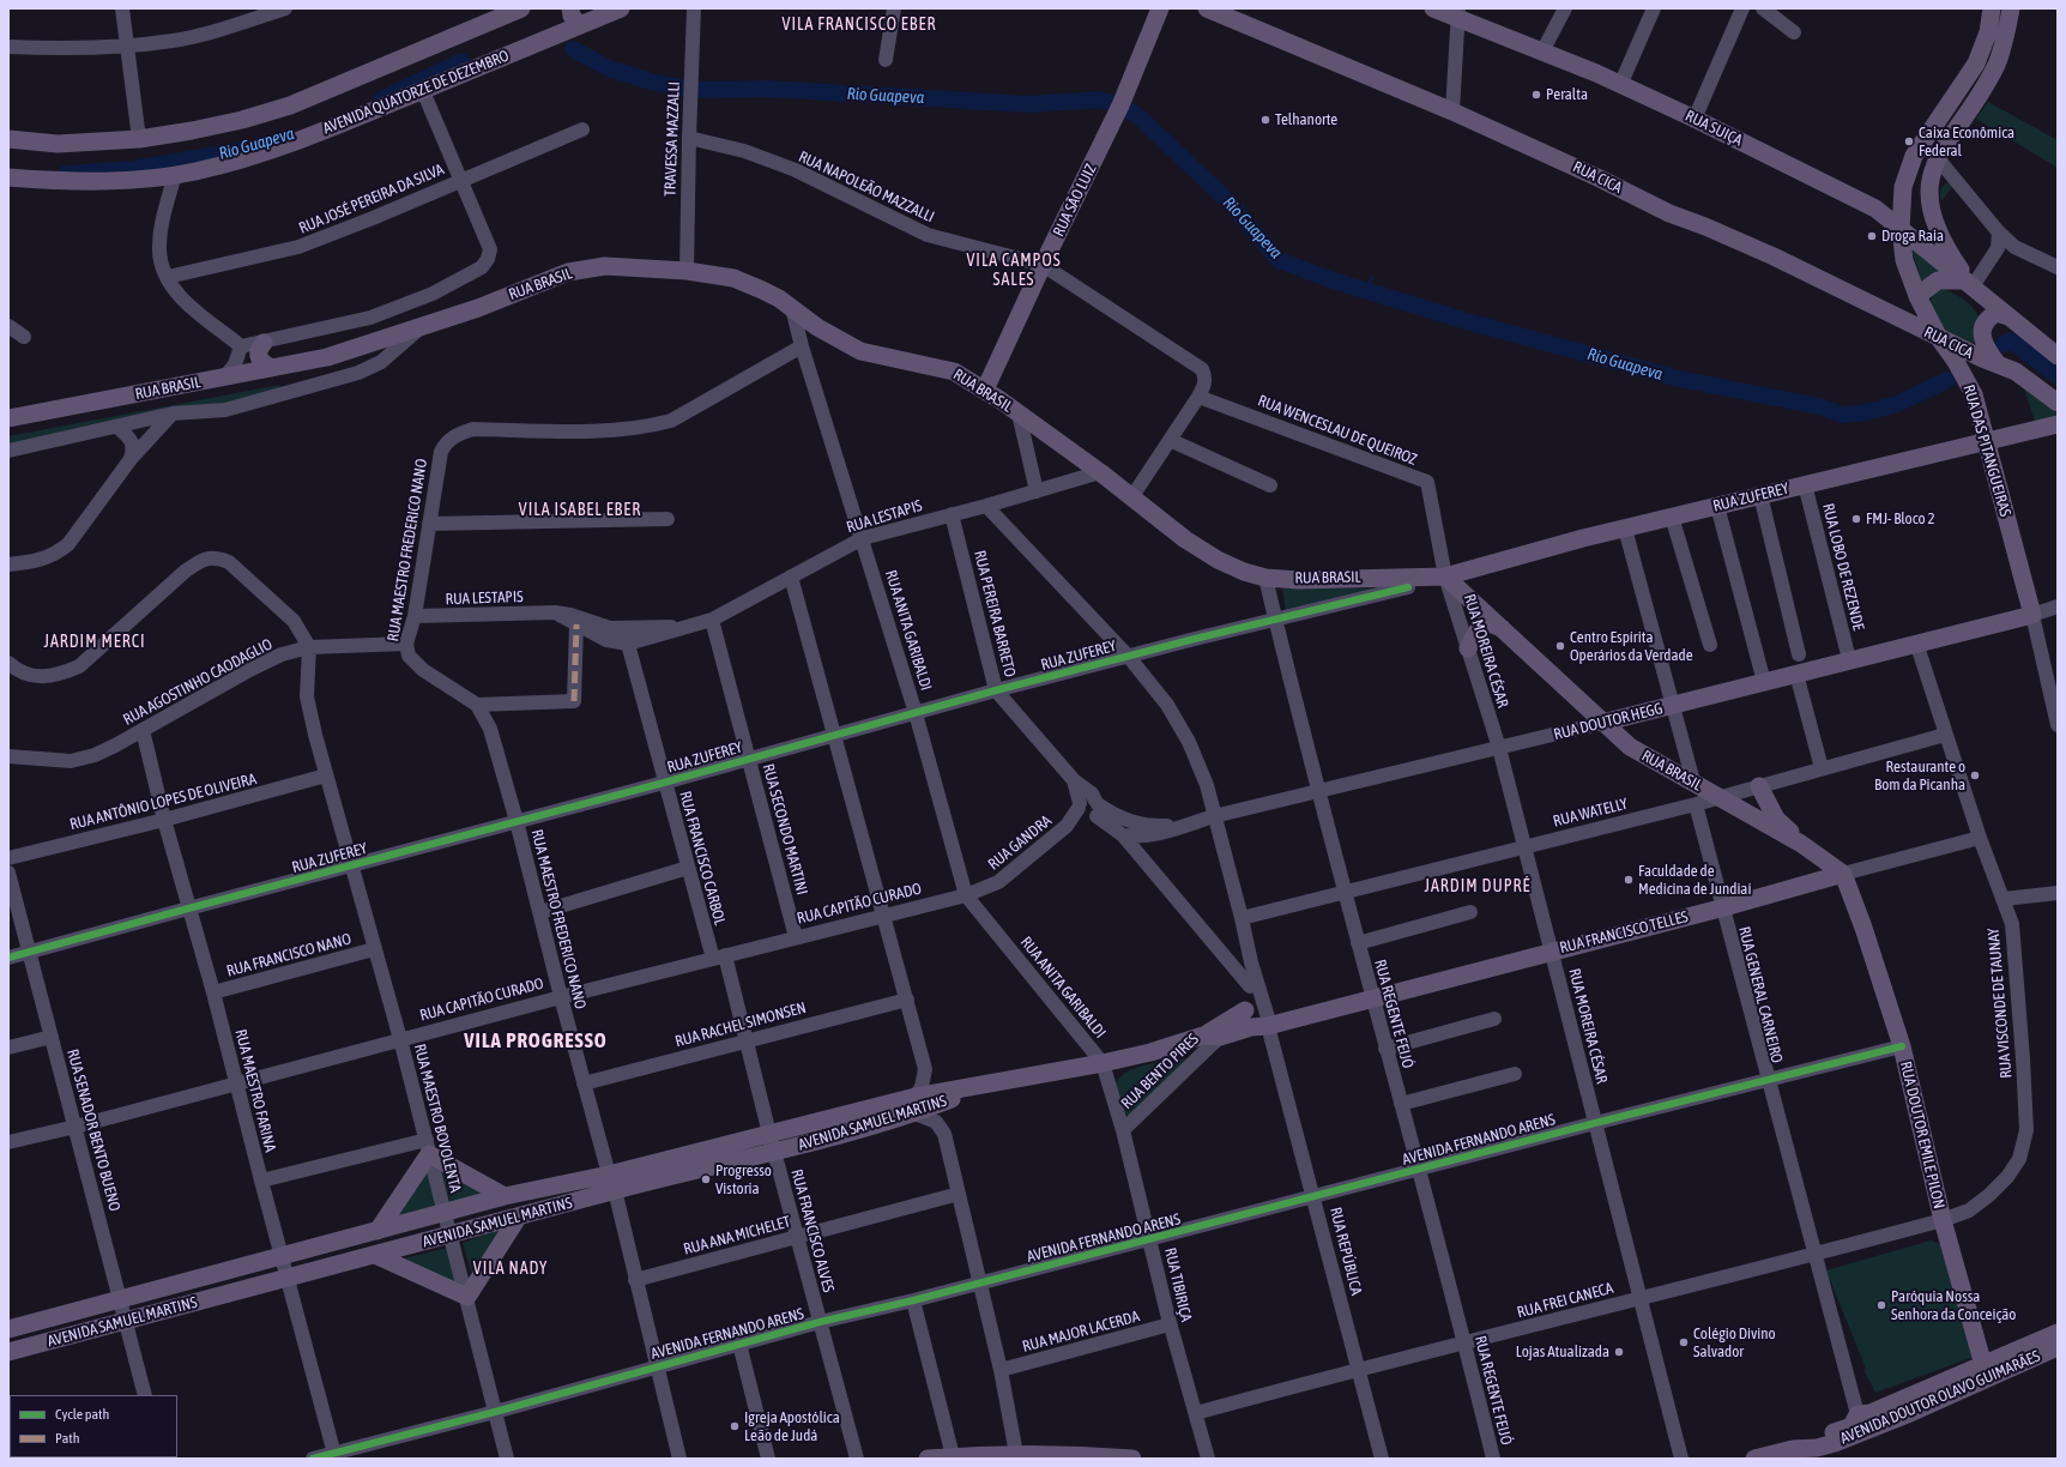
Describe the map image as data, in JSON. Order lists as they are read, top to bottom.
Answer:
{
  "streets": {
    "main road": [
      "AVENIDA QUATORZE DE DEZEMBRO",
      "RUA SUIÇA",
      "RUA CICA",
      "RUA SÃO LUIZ",
      "RUA BRASIL",
      "RUA DAS PITANGUEIRAS",
      "RUA ZUFEREY",
      "RUA DOUTOR HEGG",
      "RUA FRANCISCO TELLES",
      "AVENIDA SAMUEL MARTINS",
      "RUA DOUTOR EMILE PILON",
      "AVENIDA DOUTOR OLAVO GUIMARÃES"
    ],
    "street": [
      "TRAVESSA MAZZALLI",
      "RUA NAPOLEÃO MAZZALLI",
      "RUA JOSÉ PEREIRA DA SILVA",
      "RUA WENCESLAU DE QUEIROZ",
      "RUA LESTAPIS",
      "RUA MAESTRO FREDERICO NANO",
      "RUA LOBO DE REZENDE",
      "RUA PEREIRA BARRETO",
      "RUA ANITA GARIBALDI",
      "RUA MOREIRA CÉSAR",
      "RUA AGOSTINHO CAODAGLIO",
      "RUA ANTÔNIO LOPES DE OLIVEIRA",
      "RUA WATELLY",
      "RUA SECONDO MARTINI",
      "RUA GANDRA",
      "RUA FRANCISCO CARBOL",
      "RUA CAPITÃO CURADO",
      "RUA FRANCISCO NANO",
      "RUA GENERAL CARNEIRO",
      "RUA VISCONDE DE TAUNAY",
      "RUA REGENTE FEIJÓ",
      "RUA RACHEL SIMONSEN",
      "RUA BENTO PIRES",
      "RUA MAESTRO FARINA",
      "RUA MAESTRO BOVOLENTA",
      "RUA SENADOR BENTO BUENO",
      "AVENIDA FERNANDO ARENS",
      "RUA FRANCISCO ALVES",
      "RUA ANA MICHELET",
      "RUA REPÚBLICA",
      "RUA TIBIRIÇA",
      "RUA FREI CANECA",
      "RUA MAJOR LACERDA"
    ]
  },
  "crossings": [
    ["RUA SUIÇA", "RUA DAS PITANGUEIRAS"],
    ["TRAVESSA MAZZALLI", "RUA NAPOLEÃO MAZZALLI"],
    ["TRAVESSA MAZZALLI", "RUA BRASIL"],
    ["RUA CICA", "RUA DAS PITANGUEIRAS"],
    ["RUA NAPOLEÃO MAZZALLI", "RUA SÃO LUIZ"],
    ["RUA NAPOLEÃO MAZZALLI", "RUA WENCESLAU DE QUEIROZ"],
    ["RUA SÃO LUIZ", "RUA BRASIL"],
    ["RUA BRASIL", "RUA WENCESLAU DE QUEIROZ"],
    ["RUA BRASIL", "RUA ZUFEREY"],
    ["RUA BRASIL", "RUA LESTAPIS"],
    ["RUA BRASIL", "RUA ANITA GARIBALDI"],
    ["RUA BRASIL", "RUA MOREIRA CÉSAR"],
    ["RUA BRASIL", "RUA DOUTOR HEGG"],
    ["RUA BRASIL", "RUA WATELLY"],
    ["RUA BRASIL", "RUA REGENTE FEIJÓ"],
    ["RUA WENCESLAU DE QUEIROZ", "RUA ZUFEREY"],
    ["RUA WENCESLAU DE QUEIROZ", "RUA MOREIRA CÉSAR"],
    ["RUA DAS PITANGUEIRAS", "RUA ZUFEREY"],
    ["RUA DAS PITANGUEIRAS", "RUA DOUTOR HEGG"],
    ["RUA ZUFEREY", "RUA MAESTRO FREDERICO NANO"],
    ["RUA ZUFEREY", "RUA LOBO DE REZENDE"],
    ["RUA ZUFEREY", "RUA PEREIRA BARRETO"],
    ["RUA ZUFEREY", "RUA ANITA GARIBALDI"],
    ["RUA ZUFEREY", "RUA MOREIRA CÉSAR"],
    ["RUA ZUFEREY", "RUA SECONDO MARTINI"],
    ["RUA ZUFEREY", "RUA FRANCISCO CARBOL"],
    ["RUA ZUFEREY", "RUA REGENTE FEIJÓ"],
    ["RUA ZUFEREY", "RUA MAESTRO FARINA"],
    ["RUA ZUFEREY", "RUA MAESTRO BOVOLENTA"],
    ["RUA ZUFEREY", "RUA SENADOR BENTO BUENO"],
    ["RUA LESTAPIS", "RUA MAESTRO FREDERICO NANO"],
    ["RUA LESTAPIS", "RUA PEREIRA BARRETO"],
    ["RUA LESTAPIS", "RUA ANITA GARIBALDI"],
    ["RUA LESTAPIS", "RUA SECONDO MARTINI"],
    ["RUA LESTAPIS", "RUA FRANCISCO CARBOL"],
    ["RUA MAESTRO FREDERICO NANO", "RUA ANITA GARIBALDI"],
    ["RUA MAESTRO FREDERICO NANO", "RUA AGOSTINHO CAODAGLIO"],
    ["RUA MAESTRO FREDERICO NANO", "RUA CAPITÃO CURADO"],
    ["RUA MAESTRO FREDERICO NANO", "RUA RACHEL SIMONSEN"],
    ["RUA MAESTRO FREDERICO NANO", "AVENIDA SAMUEL MARTINS"],
    ["RUA MAESTRO FREDERICO NANO", "AVENIDA FERNANDO ARENS"],
    ["RUA MAESTRO FREDERICO NANO", "RUA ANA MICHELET"],
    ["RUA LOBO DE REZENDE", "RUA DOUTOR HEGG"],
    ["RUA PEREIRA BARRETO", "RUA DOUTOR HEGG"],
    ["RUA PEREIRA BARRETO", "RUA GANDRA"],
    ["RUA ANITA GARIBALDI", "RUA GANDRA"],
    ["RUA ANITA GARIBALDI", "RUA CAPITÃO CURADO"],
    ["RUA ANITA GARIBALDI", "AVENIDA SAMUEL MARTINS"],
    ["RUA ANITA GARIBALDI", "RUA TIBIRIÇA"],
    ["RUA MOREIRA CÉSAR", "RUA DOUTOR HEGG"],
    ["RUA MOREIRA CÉSAR", "RUA WATELLY"],
    ["RUA MOREIRA CÉSAR", "RUA FRANCISCO TELLES"],
    ["RUA MOREIRA CÉSAR", "AVENIDA FERNANDO ARENS"],
    ["RUA MOREIRA CÉSAR", "RUA FREI CANECA"],
    ["RUA AGOSTINHO CAODAGLIO", "RUA MAESTRO FARINA"],
    ["RUA AGOSTINHO CAODAGLIO", "RUA MAESTRO BOVOLENTA"],
    ["RUA DOUTOR HEGG", "RUA GANDRA"],
    ["RUA DOUTOR HEGG", "RUA VISCONDE DE TAUNAY"],
    ["RUA DOUTOR HEGG", "RUA REGENTE FEIJÓ"],
    ["RUA ANTÔNIO LOPES DE OLIVEIRA", "RUA MAESTRO FARINA"],
    ["RUA ANTÔNIO LOPES DE OLIVEIRA", "RUA MAESTRO BOVOLENTA"],
    ["RUA WATELLY", "RUA GENERAL CARNEIRO"],
    ["RUA WATELLY", "RUA VISCONDE DE TAUNAY"],
    ["RUA WATELLY", "RUA REGENTE FEIJÓ"],
    ["RUA SECONDO MARTINI", "RUA CAPITÃO CURADO"],
    ["RUA GANDRA", "RUA CAPITÃO CURADO"],
    ["RUA FRANCISCO CARBOL", "RUA CAPITÃO CURADO"],
    ["RUA FRANCISCO CARBOL", "RUA FRANCISCO ALVES"],
    ["RUA CAPITÃO CURADO", "RUA MAESTRO FARINA"],
    ["RUA CAPITÃO CURADO", "RUA MAESTRO BOVOLENTA"],
    ["RUA CAPITÃO CURADO", "RUA SENADOR BENTO BUENO"],
    ["RUA CAPITÃO CURADO", "RUA FRANCISCO ALVES"],
    ["RUA FRANCISCO TELLES", "RUA GENERAL CARNEIRO"],
    ["RUA FRANCISCO TELLES", "RUA VISCONDE DE TAUNAY"],
    ["RUA FRANCISCO TELLES", "RUA REGENTE FEIJÓ"],
    ["RUA FRANCISCO TELLES", "AVENIDA SAMUEL MARTINS"],
    ["RUA FRANCISCO TELLES", "RUA DOUTOR EMILE PILON"],
    ["RUA FRANCISCO TELLES", "RUA REPÚBLICA"],
    ["RUA FRANCISCO NANO", "RUA MAESTRO FARINA"],
    ["RUA FRANCISCO NANO", "RUA MAESTRO BOVOLENTA"],
    ["RUA GENERAL CARNEIRO", "AVENIDA FERNANDO ARENS"],
    ["RUA GENERAL CARNEIRO", "RUA FREI CANECA"],
    ["RUA GENERAL CARNEIRO", "AVENIDA DOUTOR OLAVO GUIMARÃES"],
    ["RUA VISCONDE DE TAUNAY", "RUA DOUTOR EMILE PILON"],
    ["RUA VISCONDE DE TAUNAY", "RUA FREI CANECA"],
    ["RUA REGENTE FEIJÓ", "AVENIDA FERNANDO ARENS"],
    ["RUA REGENTE FEIJÓ", "RUA FREI CANECA"],
    ["RUA RACHEL SIMONSEN", "RUA FRANCISCO ALVES"],
    ["RUA BENTO PIRES", "AVENIDA SAMUEL MARTINS"],
    ["RUA BENTO PIRES", "RUA TIBIRIÇA"],
    ["RUA MAESTRO FARINA", "AVENIDA SAMUEL MARTINS"],
    ["RUA MAESTRO FARINA", "AVENIDA FERNANDO ARENS"],
    ["RUA MAESTRO BOVOLENTA", "AVENIDA SAMUEL MARTINS"],
    ["RUA MAESTRO BOVOLENTA", "AVENIDA FERNANDO ARENS"],
    ["AVENIDA SAMUEL MARTINS", "RUA SENADOR BENTO BUENO"],
    ["AVENIDA SAMUEL MARTINS", "RUA FRANCISCO ALVES"],
    ["AVENIDA SAMUEL MARTINS", "RUA REPÚBLICA"],
    ["AVENIDA SAMUEL MARTINS", "RUA TIBIRIÇA"],
    ["RUA DOUTOR EMILE PILON", "AVENIDA FERNANDO ARENS"],
    ["RUA DOUTOR EMILE PILON", "RUA FREI CANECA"],
    ["RUA DOUTOR EMILE PILON", "AVENIDA DOUTOR OLAVO GUIMARÃES"],
    ["AVENIDA FERNANDO ARENS", "RUA FRANCISCO ALVES"],
    ["AVENIDA FERNANDO ARENS", "RUA REPÚBLICA"],
    ["AVENIDA FERNANDO ARENS", "RUA TIBIRIÇA"],
    ["RUA FRANCISCO ALVES", "RUA ANA MICHELET"],
    ["RUA REPÚBLICA", "RUA FREI CANECA"],
    ["RUA TIBIRIÇA", "RUA FREI CANECA"],
    ["RUA TIBIRIÇA", "RUA MAJOR LACERDA"]
  ],
  "districts": [
    "VILA FRANCISCO EBER",
    "VILA CAMPOS SALES",
    "VILA ISABEL EBER",
    "JARDIM MERCI",
    "JARDIM DUPRÉ",
    "VILA PROGRESSO",
    "VILA NADY"
  ],
  "water": ["Rio Guapeva"],
  "places": [
    "Peralta",
    "Telhanorte",
    "Caixa Econômica Federal",
    "Droga Raia",
    "FMJ- Bloco 2",
    "Centro Espírita Operários da Verdade",
    "Restaurante o Bom da Picanha",
    "Faculdade de Medicina de Jundiaí",
    "Progresso Vistoria",
    "Paróquia Nossa Senhora da Conceição",
    "Colégio Divino Salvador",
    "Lojas Atualizada",
    "Igreja Apostólica Leão de Judá"
  ],
  "legend": ["Cycle path", "Path"]
}
